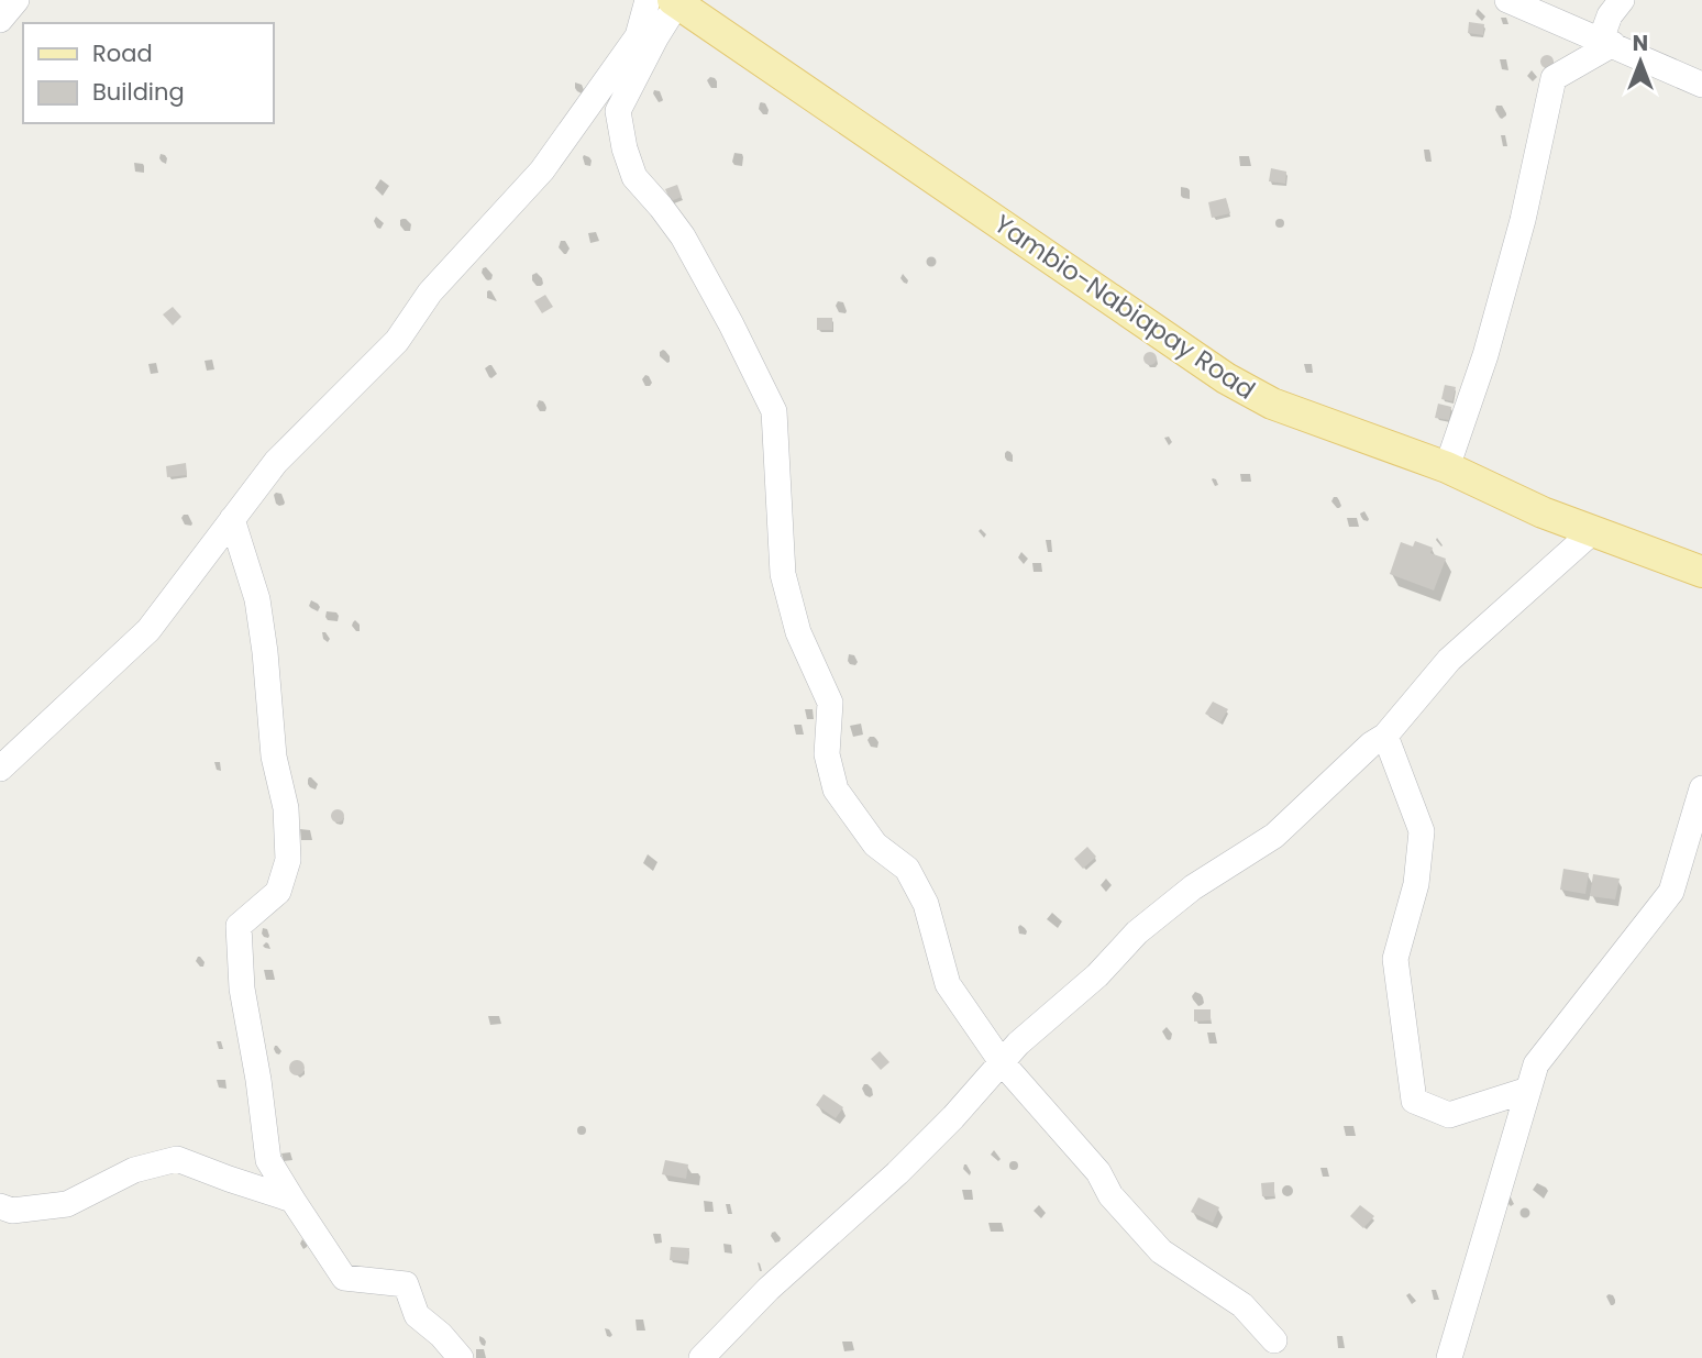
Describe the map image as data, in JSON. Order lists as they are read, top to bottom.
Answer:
{
  "streets": {
    "main road": ["Yambio-Nabiapay Road"]
  },
  "legend": ["Road", "Building"],
  "north": "top"
}
